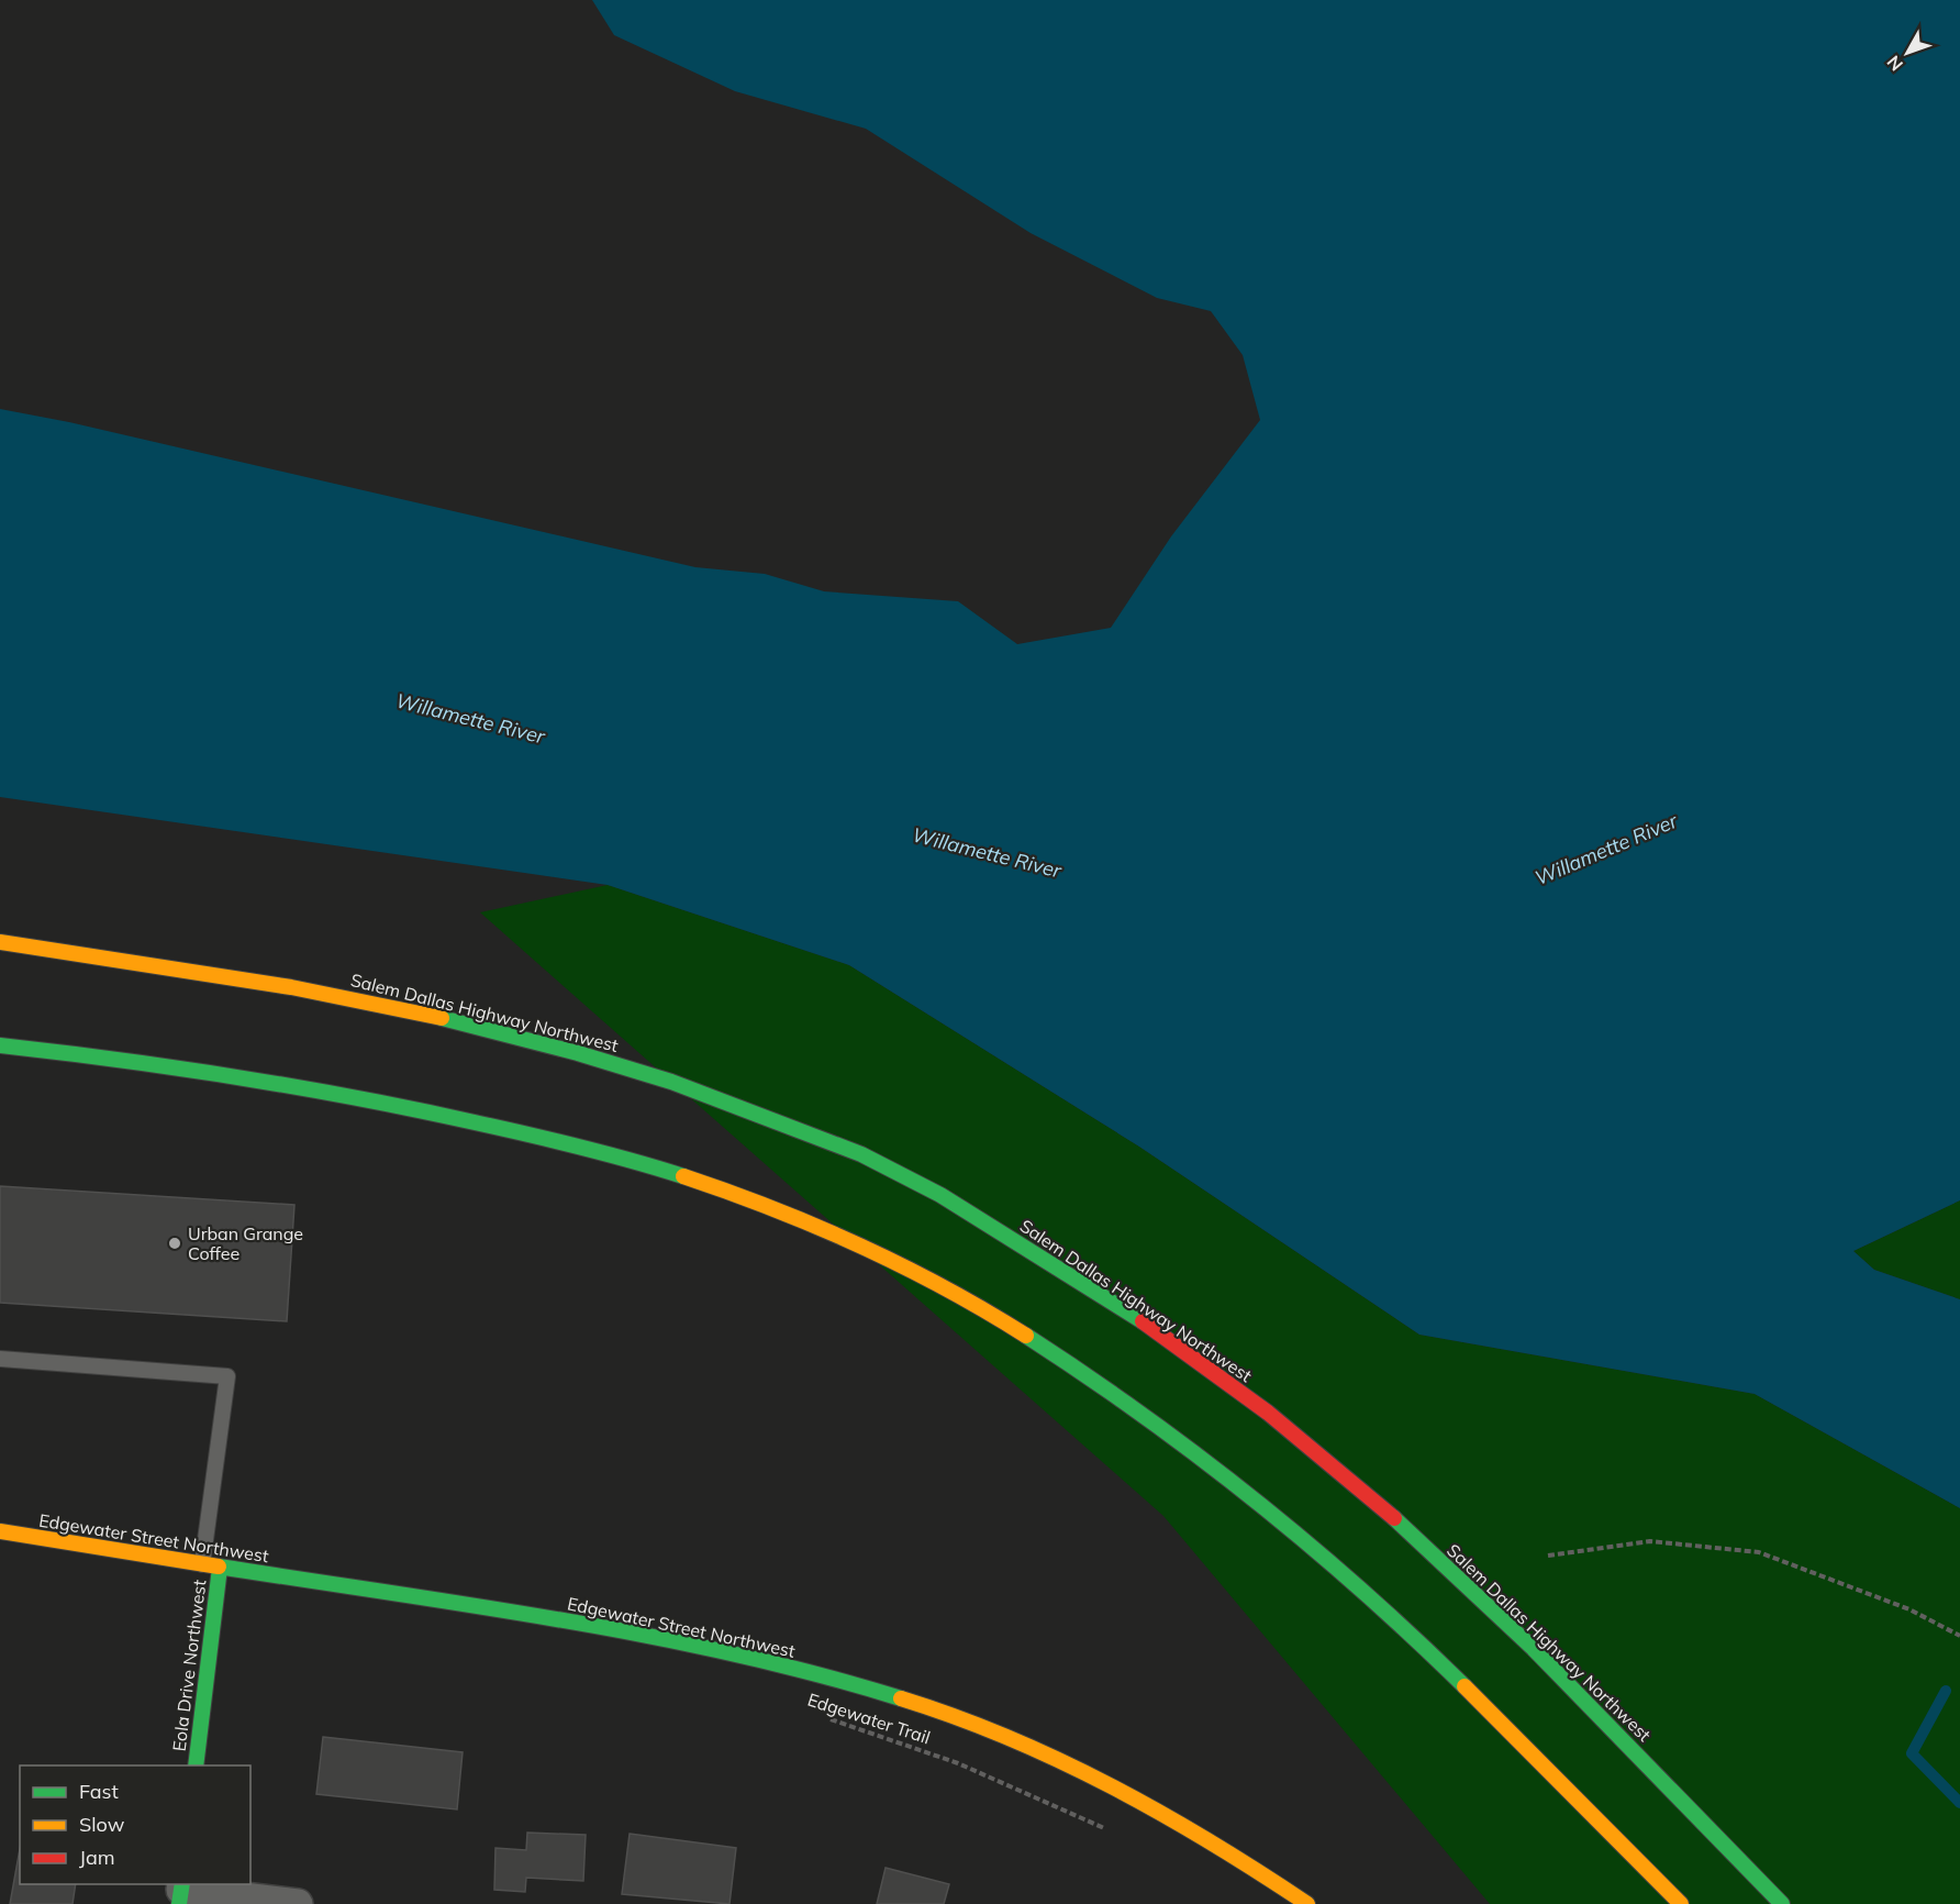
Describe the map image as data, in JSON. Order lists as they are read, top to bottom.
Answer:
{
  "streets": {
    "main road": ["Salem Dallas Highway Northwest", "Edgewater Street Northwest", "Eola Drive Northwest"],
    "path": ["Edgewater Trail"]
  },
  "crossings": [
    ["Edgewater Street Northwest", "Eola Drive Northwest"]
  ],
  "water": ["Willamette River"],
  "places": ["Urban Grange Coffee"],
  "legend": ["Fast", "Slow", "Jam"],
  "north": "bottom left"
}
